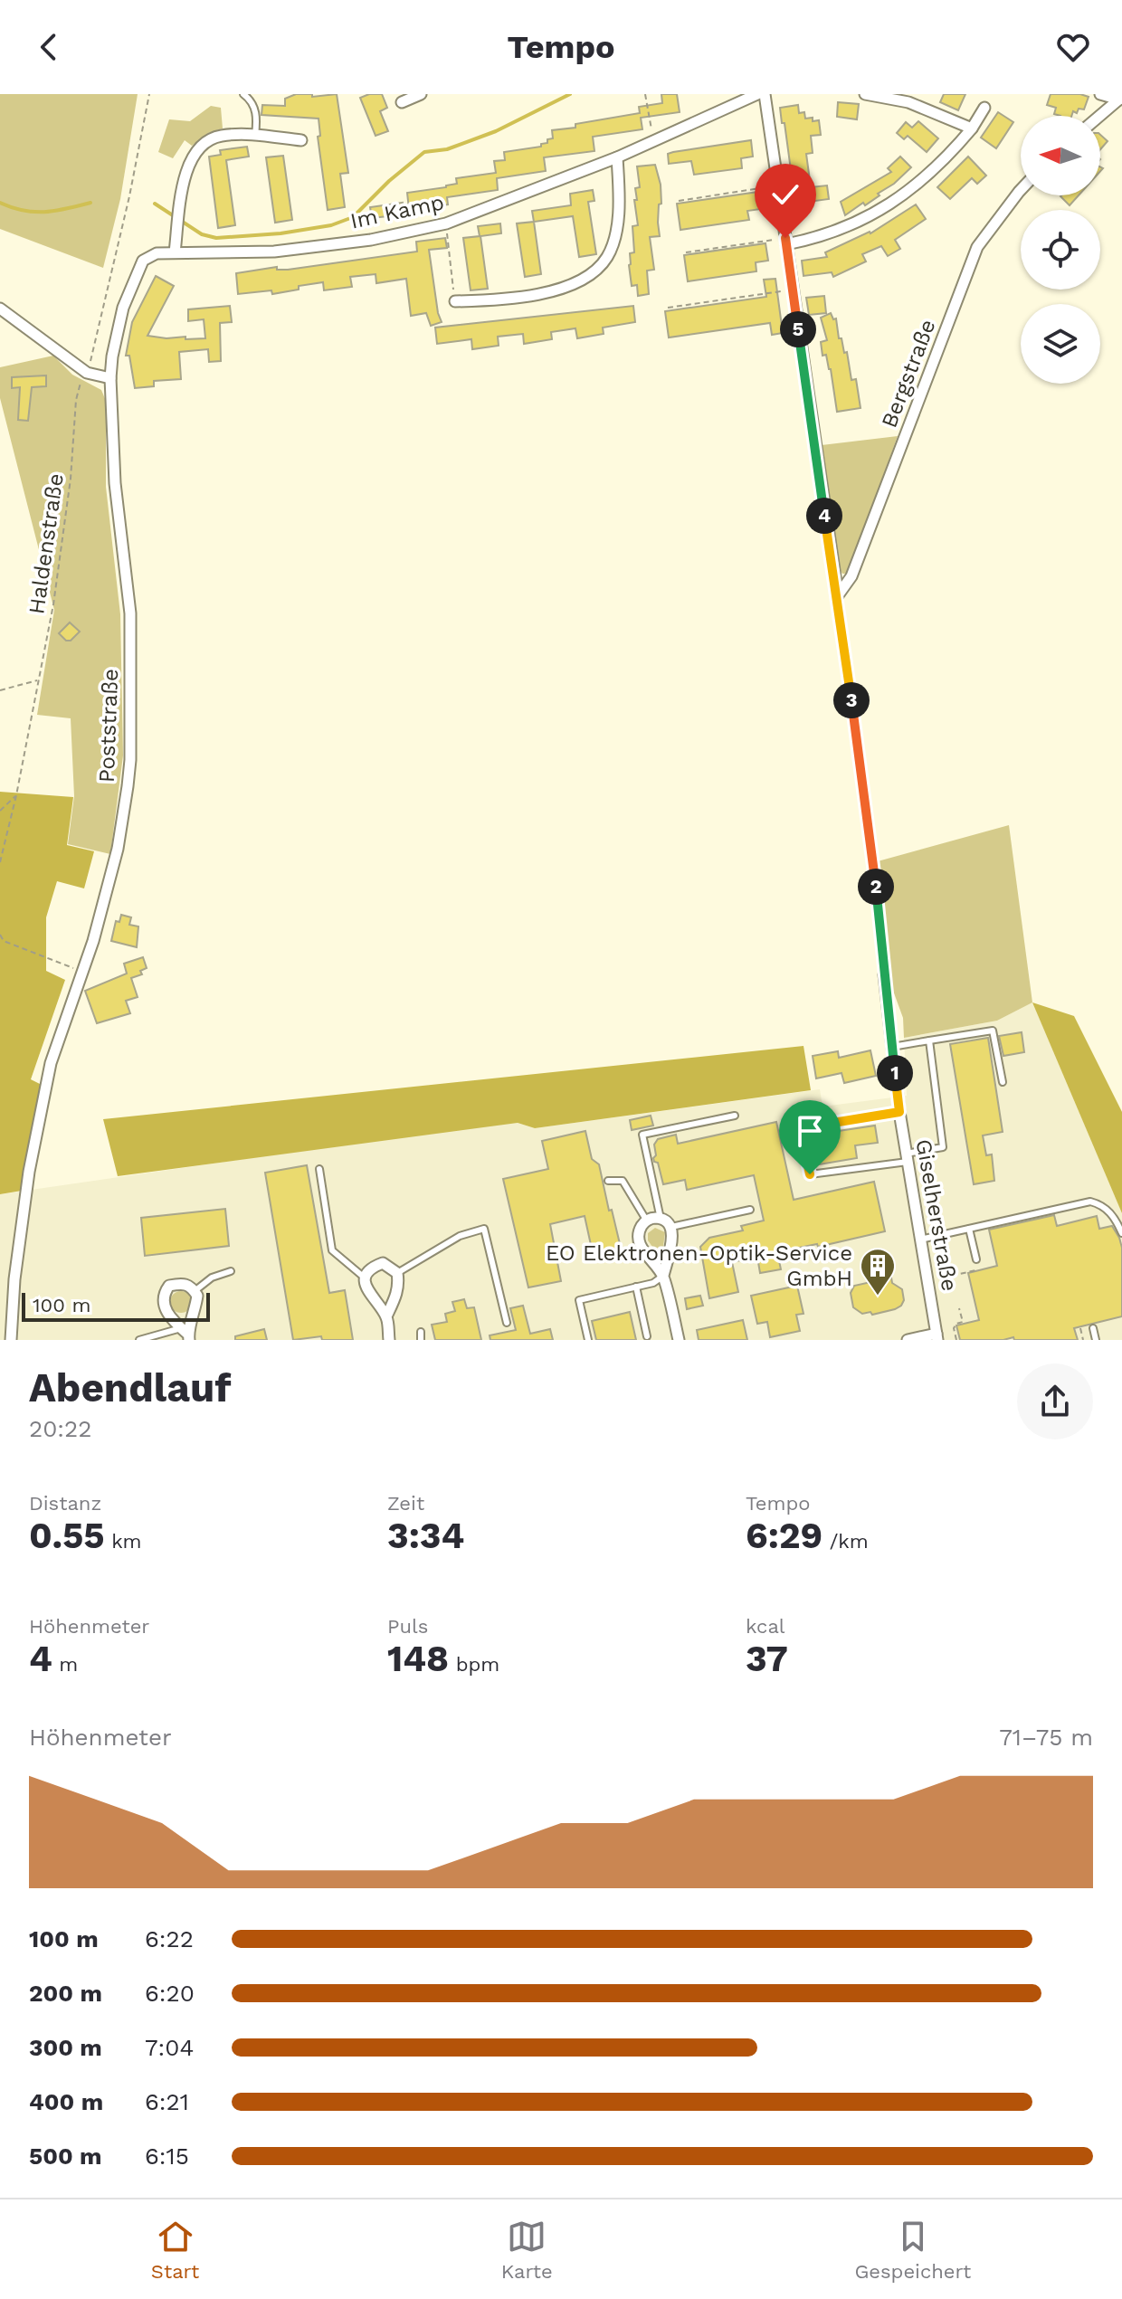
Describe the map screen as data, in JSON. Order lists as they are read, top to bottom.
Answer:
{
  "streets": {
    "street": [
      "Im Kamp",
      "Bergstraße",
      "Poststraße",
      "Giselherstraße"
    ],
    "path": ["Haldenstraße"]
  },
  "crossings": [
    ["Im Kamp", "Poststraße"]
  ],
  "places": {
    "building": ["EO Elektronen-Optik-Service GmbH"]
  },
  "scale_bar": "100 m",
  "north": "left",
  "page": {
    "header": "Tempo",
    "pins": [
      "5",
      "4",
      "3",
      "2",
      "1"
    ],
    "scale": "100 m",
    "heading": ["Abendlauf", "20:22"],
    "stats": [
      ["Distanz", "0.55 km"],
      ["Zeit", "3:34"],
      ["Tempo", "6:29 /km"],
      ["Höhenmeter", "4 m"],
      ["Puls", "148 bpm"],
      ["kcal", "37"]
    ],
    "chart": ["Höhenmeter", "71–75 m"],
    "list": [
      {
        "name": "100 m",
        "note": "6:22"
      },
      {
        "name": "200 m",
        "note": "6:20"
      },
      {
        "name": "300 m",
        "note": "7:04"
      },
      {
        "name": "400 m",
        "note": "6:21"
      },
      {
        "name": "500 m",
        "note": "6:15"
      }
    ],
    "tabs": ["Start", "Karte", "Gespeichert"]
  }
}
